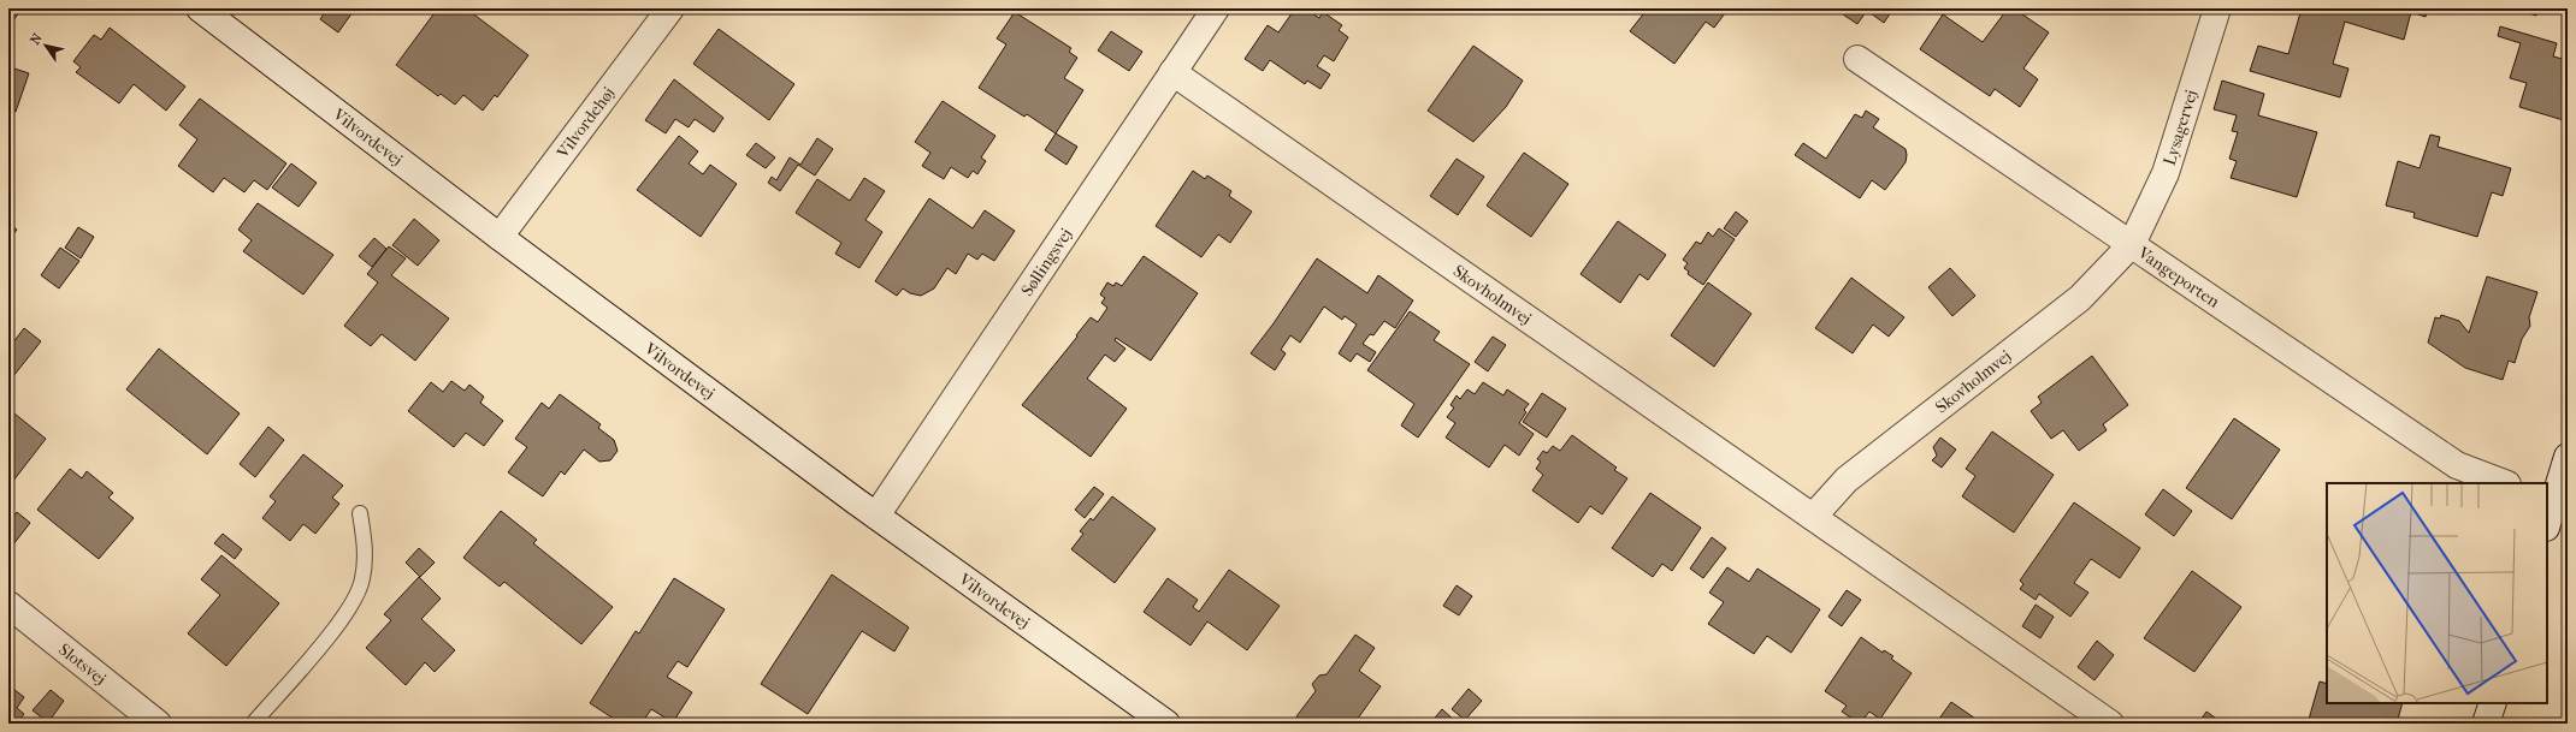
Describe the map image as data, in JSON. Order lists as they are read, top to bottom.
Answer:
{
  "streets": {
    "street": [
      "Vilvordehøj",
      "Lysagervej",
      "Vilvordevej",
      "Søllingsvej",
      "Vangeporten",
      "Skovholmvej",
      "Slotsvej"
    ]
  },
  "crossings": [
    ["Vilvordehøj", "Vilvordevej"],
    ["Lysagervej", "Vangeporten"],
    ["Lysagervej", "Skovholmvej"],
    ["Vilvordevej", "Søllingsvej"],
    ["Søllingsvej", "Skovholmvej"],
    ["Vangeporten", "Skovholmvej"]
  ],
  "north": "top left"
}
